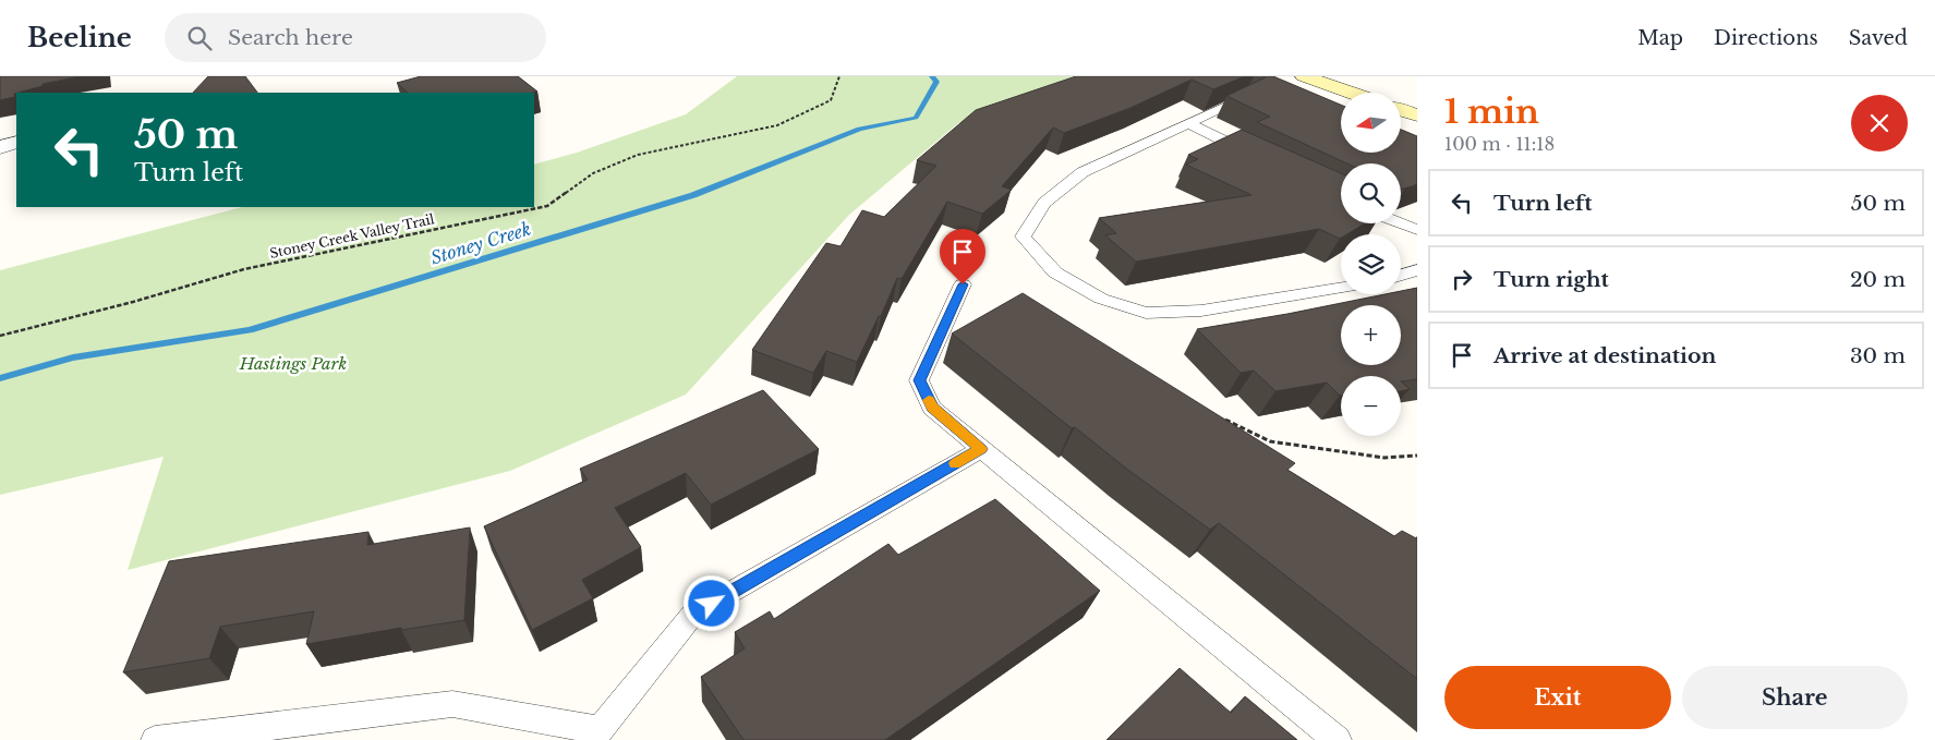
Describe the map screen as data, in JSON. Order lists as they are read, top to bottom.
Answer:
{
  "streets": {
    "path": ["Stoney Creek Valley Trail"]
  },
  "water": ["Stoney Creek"],
  "parks": ["Hastings Park"],
  "north": "left",
  "page": {
    "header": "Beeline",
    "search": "Search here",
    "nav": ["Map", "Directions", "Saved"],
    "heading": ["1 min", "100 m · 11:18"],
    "map_buttons": ["+", "−"],
    "turn": ["50 m", "Turn left"],
    "list": [
      {
        "name": "Turn left",
        "value": "50 m"
      },
      {
        "name": "Turn right",
        "value": "20 m"
      },
      {
        "name": "Arrive at destination",
        "value": "30 m"
      }
    ],
    "buttons": ["Exit", "Share"]
  }
}
